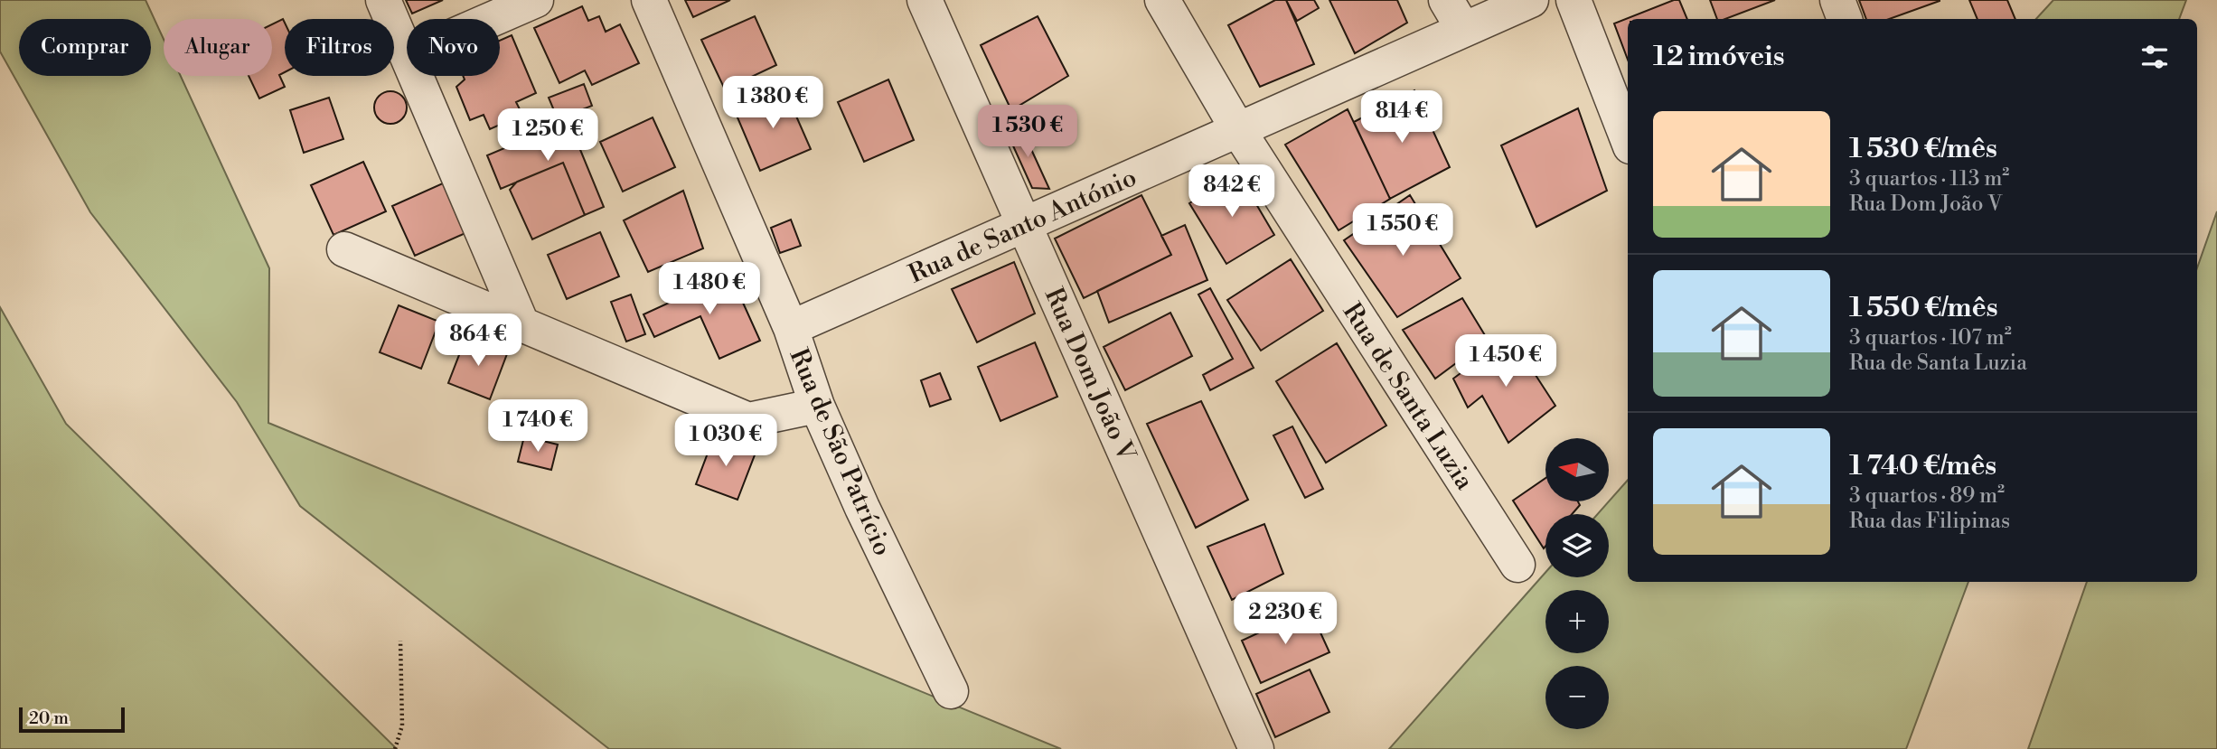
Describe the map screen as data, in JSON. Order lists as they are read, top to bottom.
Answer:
{
  "streets": {
    "street": [
      "Rua de Santo António",
      "Rua Dom João V",
      "Rua de Santa Luzia",
      "Rua de São Patrício"
    ]
  },
  "crossings": [
    ["Rua de Santo António", "Rua Dom João V"],
    ["Rua de Santo António", "Rua de Santa Luzia"],
    ["Rua de Santo António", "Rua de São Patrício"]
  ],
  "scale_bar": "20 m",
  "north": "left",
  "page": {
    "chip": [
      "Comprar",
      "Alugar",
      "Filtros",
      "Novo"
    ],
    "heading": "12 imóveis",
    "price": [
      "1 380 €",
      "814 €",
      "1 530 €",
      "1 250 €",
      "842 €",
      "1 550 €",
      "1 480 €",
      "864 €",
      "1 450 €",
      "1 740 €",
      "1 030 €",
      "2 230 €"
    ],
    "list": [
      {
        "name": "1 530 €/mês",
        "note": "3 quartos · 113 m² · Rua Dom João V"
      },
      {
        "name": "1 550 €/mês",
        "note": "3 quartos · 107 m² · Rua de Santa Luzia"
      },
      {
        "name": "1 740 €/mês",
        "note": "3 quartos · 89 m² · Rua das Filipinas"
      }
    ],
    "map_buttons": ["+", "−"],
    "scale": "20 m"
  }
}
